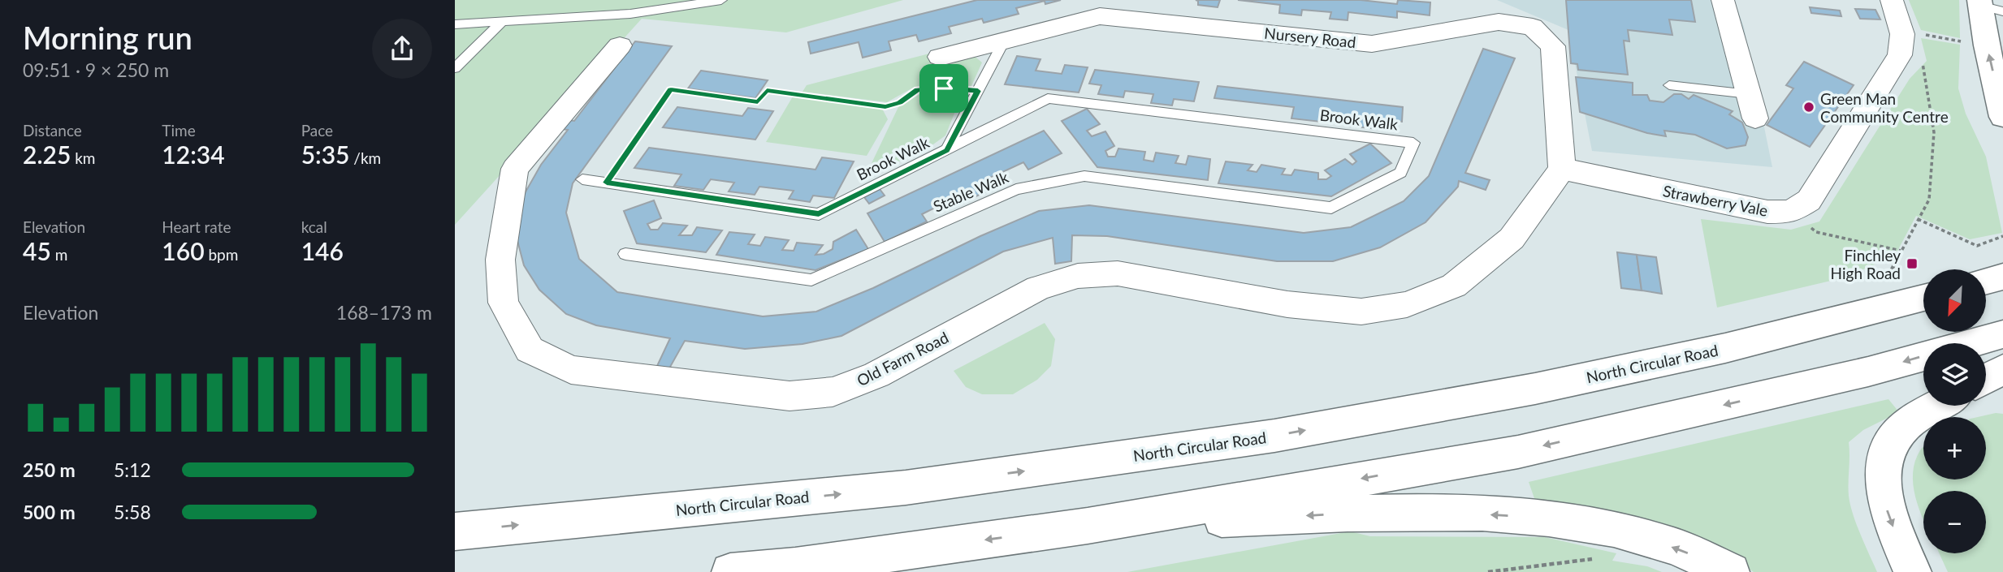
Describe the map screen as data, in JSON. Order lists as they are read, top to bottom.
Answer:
{
  "streets": {
    "main road": ["North Circular Road"],
    "street": ["Nursery Road", "Strawberry Vale", "Old Farm Road"],
    "lane": ["Brook Walk", "Stable Walk"]
  },
  "crossings": [
    ["Nursery Road", "Strawberry Vale"],
    ["Nursery Road", "Old Farm Road"],
    ["Brook Walk", "Stable Walk"],
    ["Strawberry Vale", "Old Farm Road"]
  ],
  "places": {
    "other": ["Green Man Community Centre"],
    "transit": ["Finchley High Road"]
  },
  "north": "bottom left",
  "page": {
    "heading": ["Morning run", "09:51 · 9 × 250 m"],
    "stats": [
      ["Distance", "2.25 km"],
      ["Time", "12:34"],
      ["Pace", "5:35 /km"],
      ["Elevation", "45 m"],
      ["Heart rate", "160 bpm"],
      ["kcal", "146"]
    ],
    "map_buttons": ["+", "−"],
    "chart": ["Elevation", "168–173 m"],
    "list": [
      {
        "name": "250 m",
        "note": "5:12"
      },
      {
        "name": "500 m",
        "note": "5:58"
      }
    ]
  }
}
